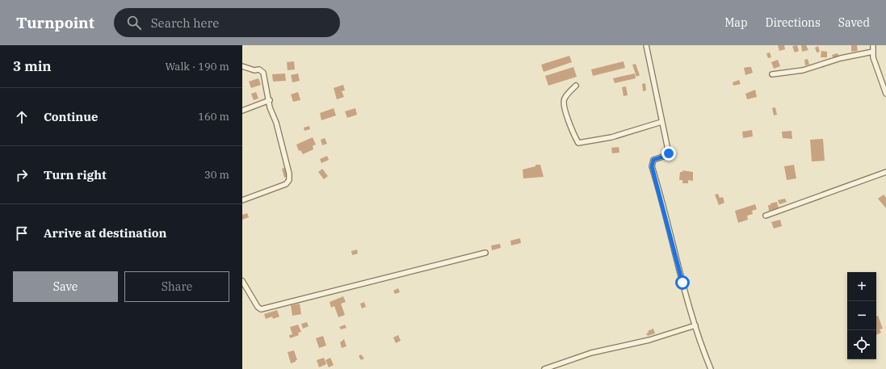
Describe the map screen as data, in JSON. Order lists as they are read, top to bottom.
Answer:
{
  "page": {
    "header": "Turnpoint",
    "search": "Search here",
    "nav": ["Map", "Directions", "Saved"],
    "heading": ["3 min", "Walk · 190 m"],
    "list": [
      ["Continue", "160 m"],
      ["Turn right", "30 m"],
      "Arrive at destination"
    ],
    "buttons": ["Save", "Share"],
    "map_buttons": ["+", "−"]
  }
}
